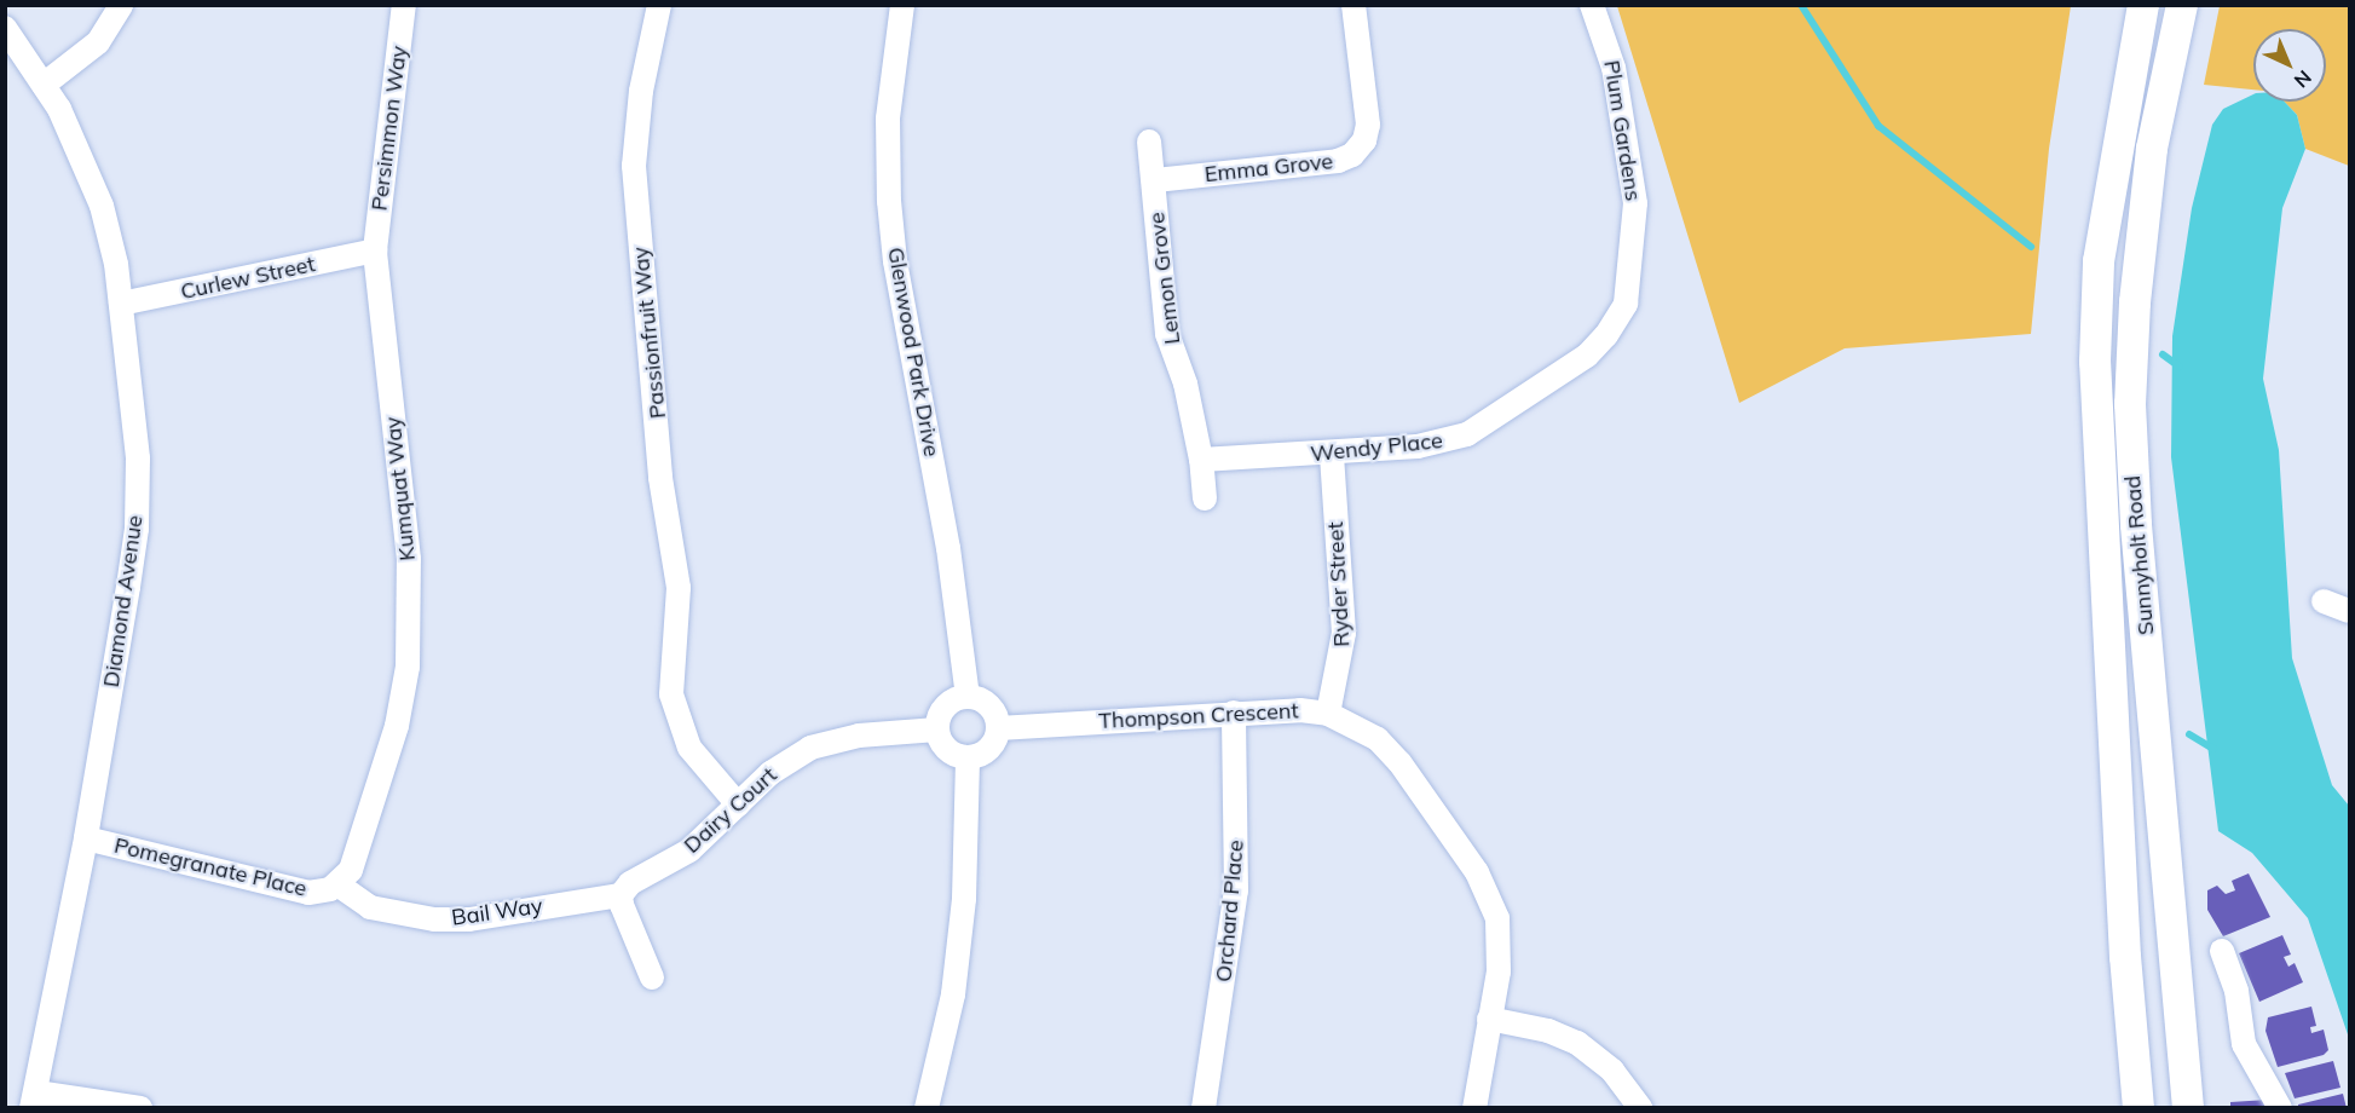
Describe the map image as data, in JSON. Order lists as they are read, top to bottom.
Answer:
{
  "streets": {
    "main road": ["Sunnyholt Road"],
    "street": [
      "Persimmon Way",
      "Plum Gardens",
      "Emma Grove",
      "Curlew Street",
      "Lemon Grove",
      "Passionfruit Way",
      "Glenwood Park Drive",
      "Wendy Place",
      "Kumquat Way",
      "Ryder Street",
      "Diamond Avenue",
      "Thompson Crescent",
      "Dairy Court",
      "Pomegranate Place",
      "Orchard Place",
      "Bail Way"
    ]
  },
  "crossings": [
    ["Persimmon Way", "Curlew Street"],
    ["Persimmon Way", "Kumquat Way"],
    ["Plum Gardens", "Wendy Place"],
    ["Emma Grove", "Lemon Grove"],
    ["Curlew Street", "Kumquat Way"],
    ["Curlew Street", "Diamond Avenue"],
    ["Lemon Grove", "Wendy Place"],
    ["Passionfruit Way", "Dairy Court"],
    ["Glenwood Park Drive", "Thompson Crescent"],
    ["Glenwood Park Drive", "Dairy Court"],
    ["Wendy Place", "Ryder Street"],
    ["Kumquat Way", "Pomegranate Place"],
    ["Ryder Street", "Thompson Crescent"],
    ["Diamond Avenue", "Pomegranate Place"],
    ["Thompson Crescent", "Dairy Court"],
    ["Thompson Crescent", "Orchard Place"],
    ["Dairy Court", "Bail Way"],
    ["Pomegranate Place", "Bail Way"]
  ],
  "north": "bottom right"
}
